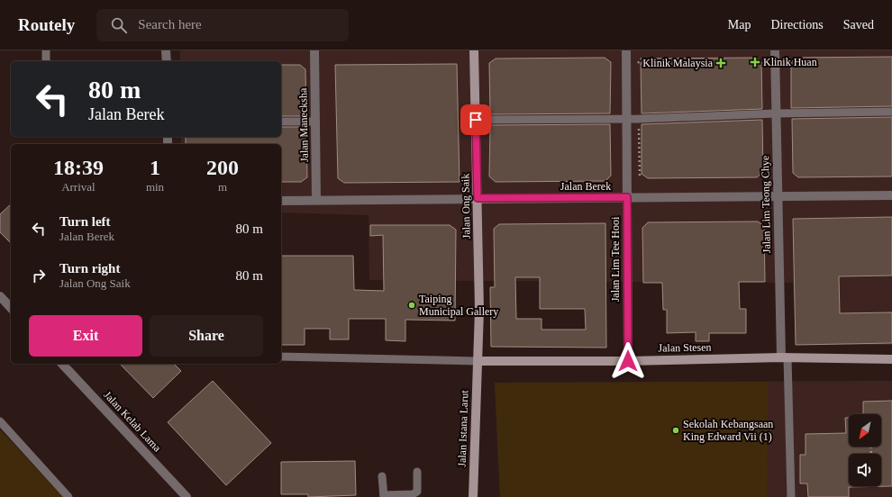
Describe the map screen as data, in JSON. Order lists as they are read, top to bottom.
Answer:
{
  "streets": {
    "main road": ["Jalan Ong Saik", "Jalan Stesen", "Jalan Istana Larut"],
    "street": [
      "Jalan Manecksha",
      "Jalan Berek",
      "Jalan Lim Teong Chye",
      "Jalan Lim Tee Hooi",
      "Jalan Kelab Lama"
    ]
  },
  "crossings": [
    ["Jalan Manecksha", "Jalan Berek"],
    ["Jalan Berek", "Jalan Lim Teong Chye"],
    ["Jalan Berek", "Jalan Ong Saik"],
    ["Jalan Berek", "Jalan Lim Tee Hooi"],
    ["Jalan Lim Teong Chye", "Jalan Stesen"],
    ["Jalan Ong Saik", "Jalan Stesen"],
    ["Jalan Ong Saik", "Jalan Istana Larut"],
    ["Jalan Lim Tee Hooi", "Jalan Stesen"],
    ["Jalan Stesen", "Jalan Istana Larut"]
  ],
  "places": {
    "health": ["Klinik Huan", "Klinik Malaysia"],
    "other": ["Taiping Municipal Gallery", "Sekolah Kebangsaan King Edward Vii (1)"]
  },
  "north": "bottom left",
  "page": {
    "header": "Routely",
    "search": "Search here",
    "nav": ["Map", "Directions", "Saved"],
    "turn": ["80 m", "Jalan Berek"],
    "eta": [
      "18:39",
      "Arrival",
      "1",
      "min",
      "200",
      "m"
    ],
    "list": [
      {
        "name": "Turn left",
        "note": "Jalan Berek",
        "value": "80 m"
      },
      {
        "name": "Turn right",
        "note": "Jalan Ong Saik",
        "value": "80 m"
      }
    ],
    "buttons": ["Exit", "Share"]
  }
}
